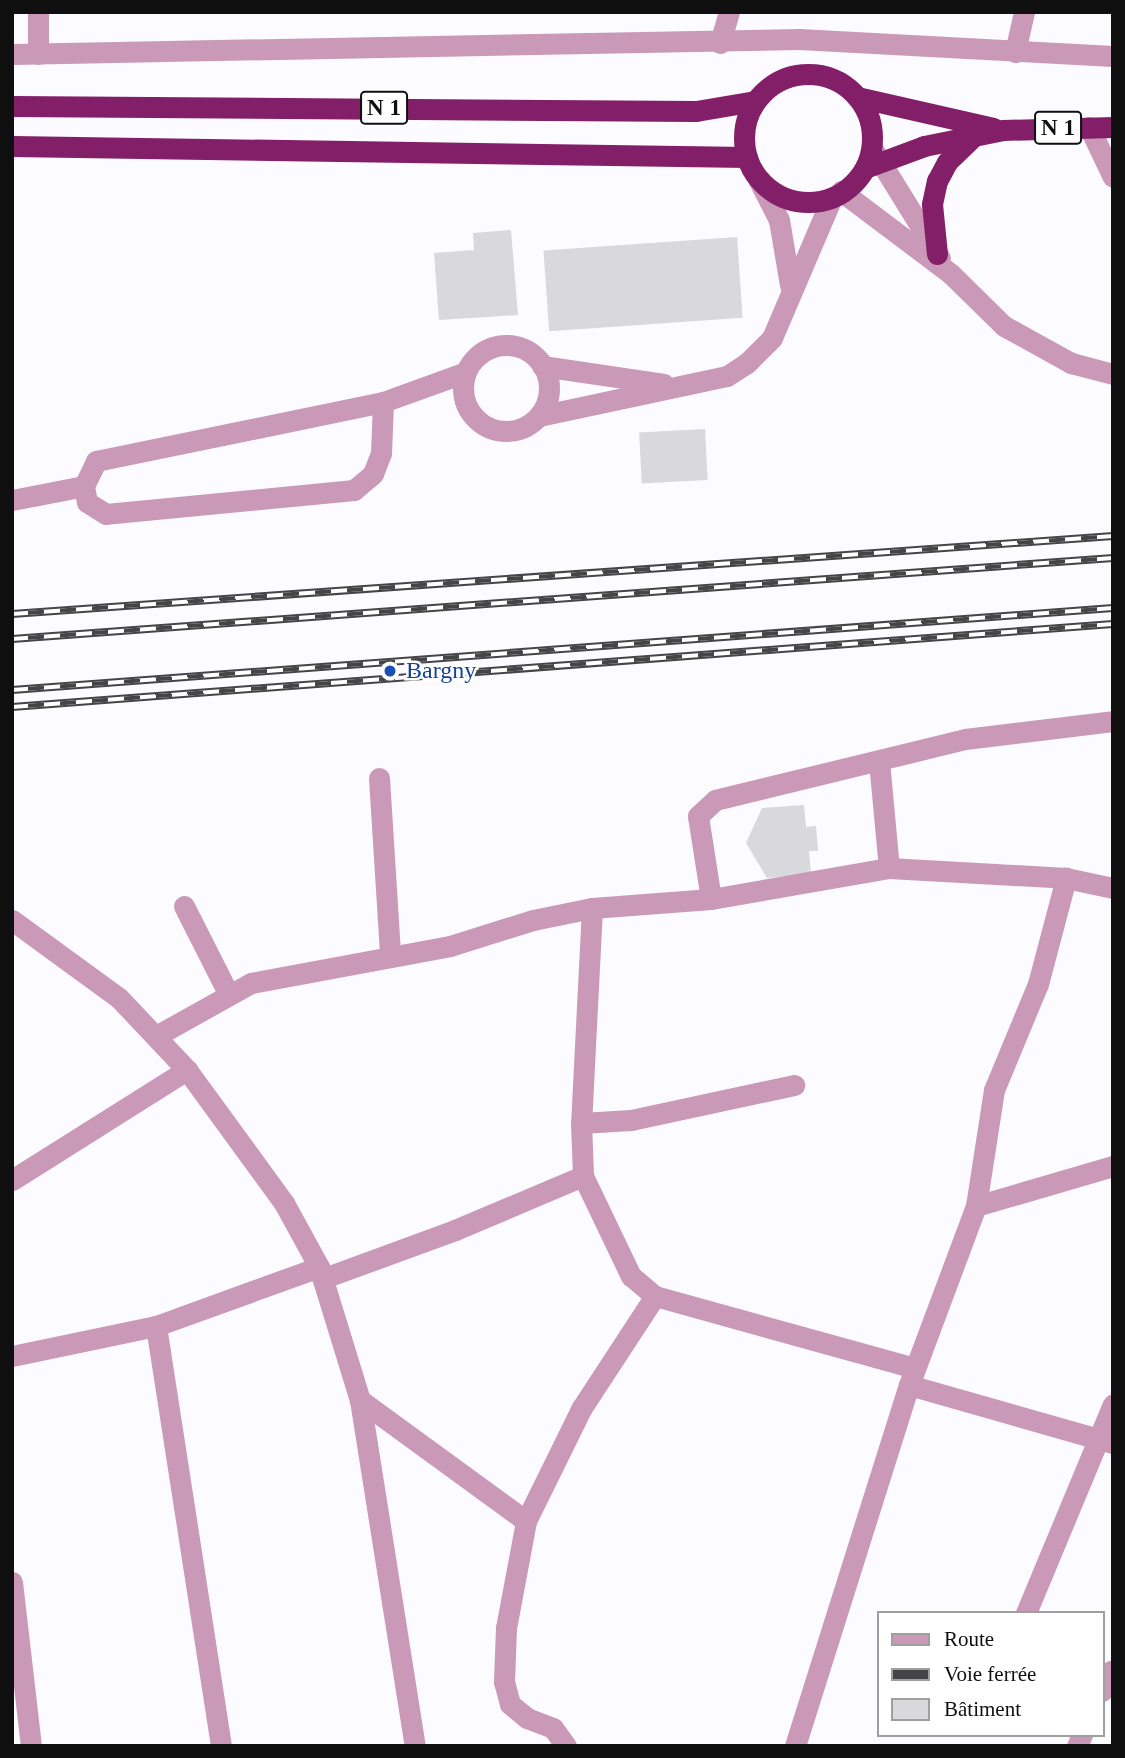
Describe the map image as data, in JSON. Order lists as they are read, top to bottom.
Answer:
{
  "streets": {
    "highway": ["N 1"]
  },
  "places": ["Bargny"],
  "legend": ["Route", "Voie ferrée", "Bâtiment"]
}
